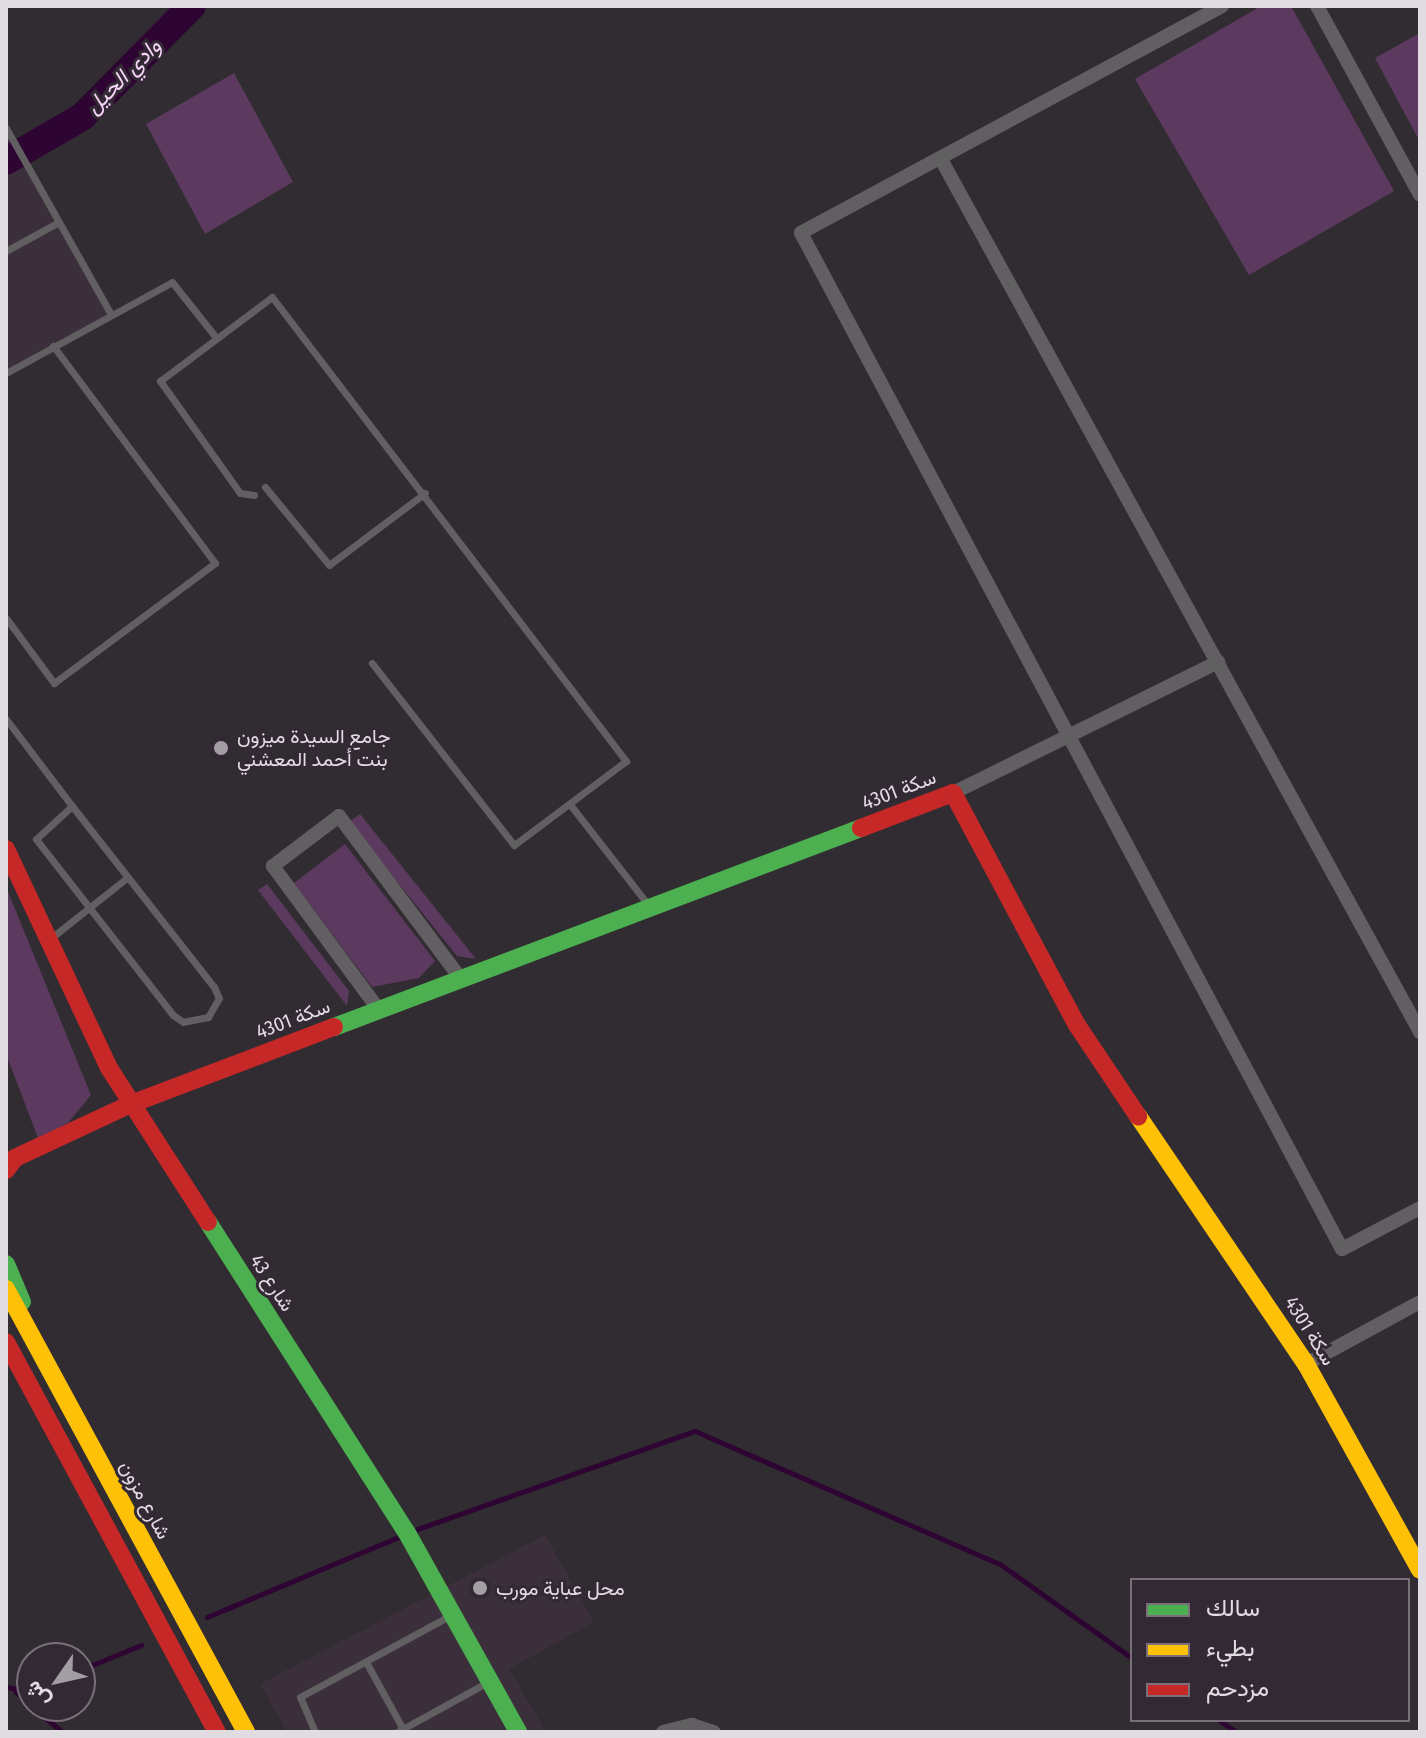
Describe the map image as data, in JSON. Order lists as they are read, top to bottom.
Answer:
{
  "streets": {
    "street": ["سكة 4301", "شارع 43", "شارع مزون"]
  },
  "crossings": [
    ["سكة 4301", "شارع 43"]
  ],
  "water": ["وادي الحيل"],
  "places": ["جامع السيدة ميزون بنت أحمد المعشني", "محل عباية مورب"],
  "legend": ["سالك", "بطيء", "مزدحم"],
  "north": "bottom left"
}
